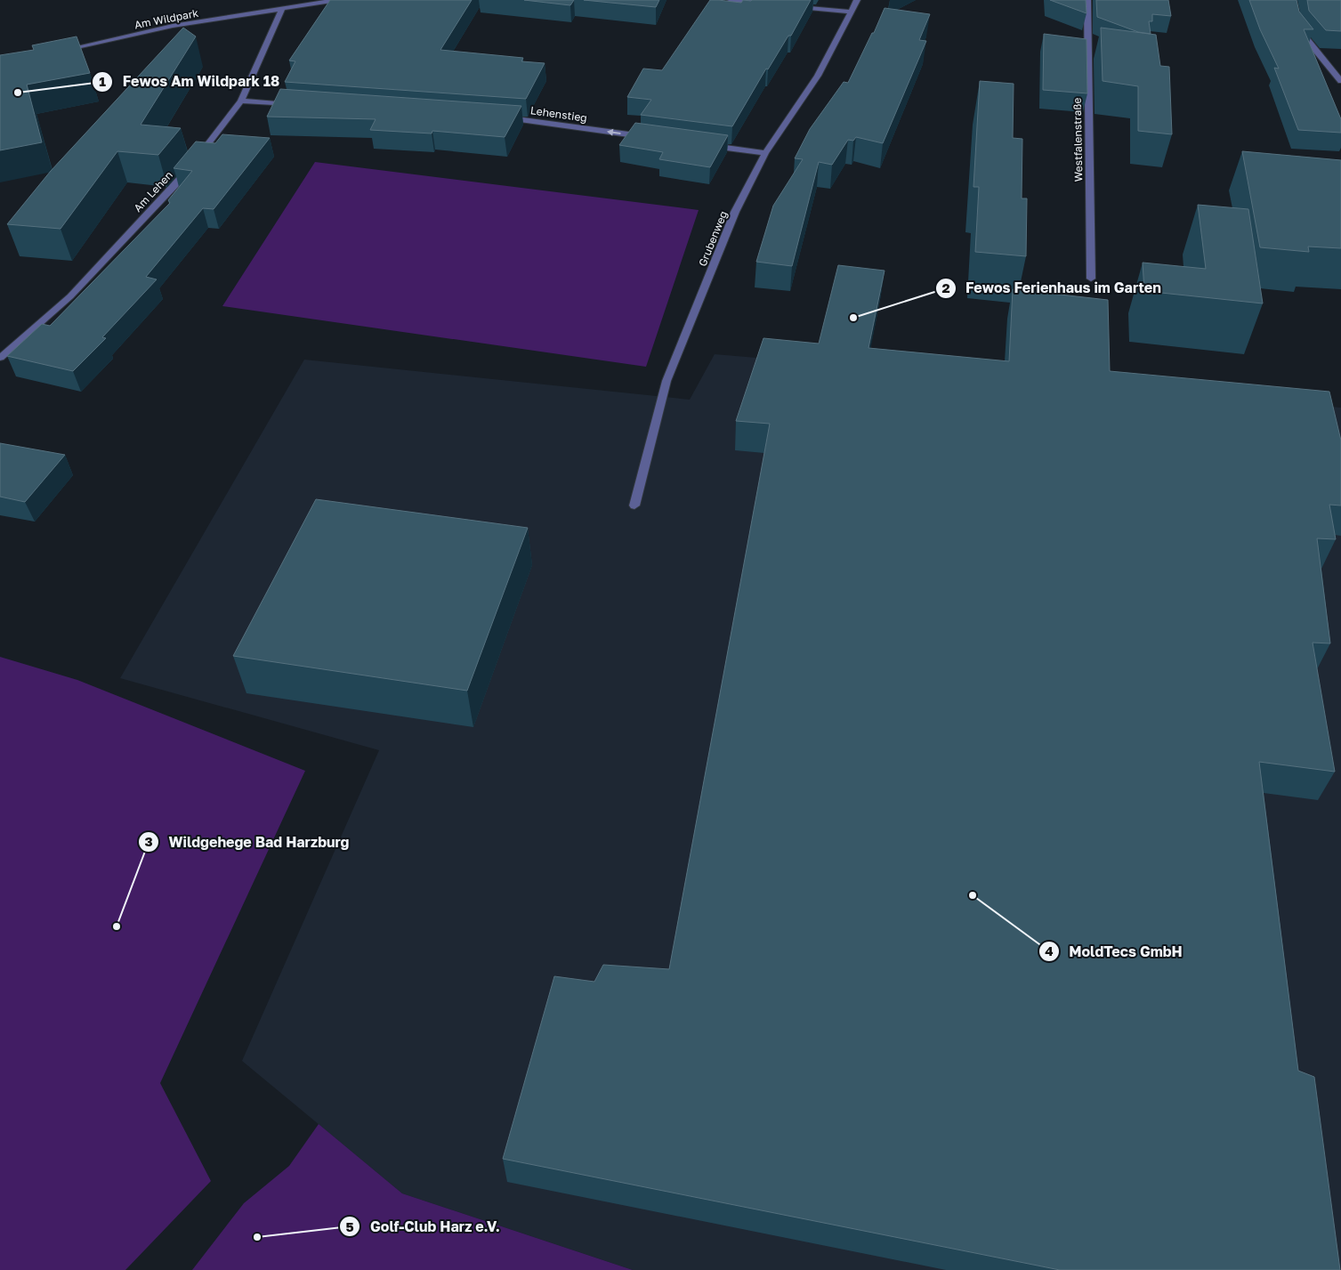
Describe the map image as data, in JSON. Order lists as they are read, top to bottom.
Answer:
{
  "streets": {
    "street": [
      "Am Wildpark",
      "Lehenstieg",
      "Westfalenstraße",
      "Am Lehen",
      "Grubenweg"
    ]
  },
  "crossings": [
    ["Am Wildpark", "Am Lehen"]
  ],
  "one_way": ["Lehenstieg"],
  "places": [
    "Fewos Am Wildpark 18",
    "Fewos Ferienhaus im Garten",
    "MoldTecs GmbH",
    "Wildgehege Bad Harzburg",
    "Golf-Club Harz e.V."
  ]
}
